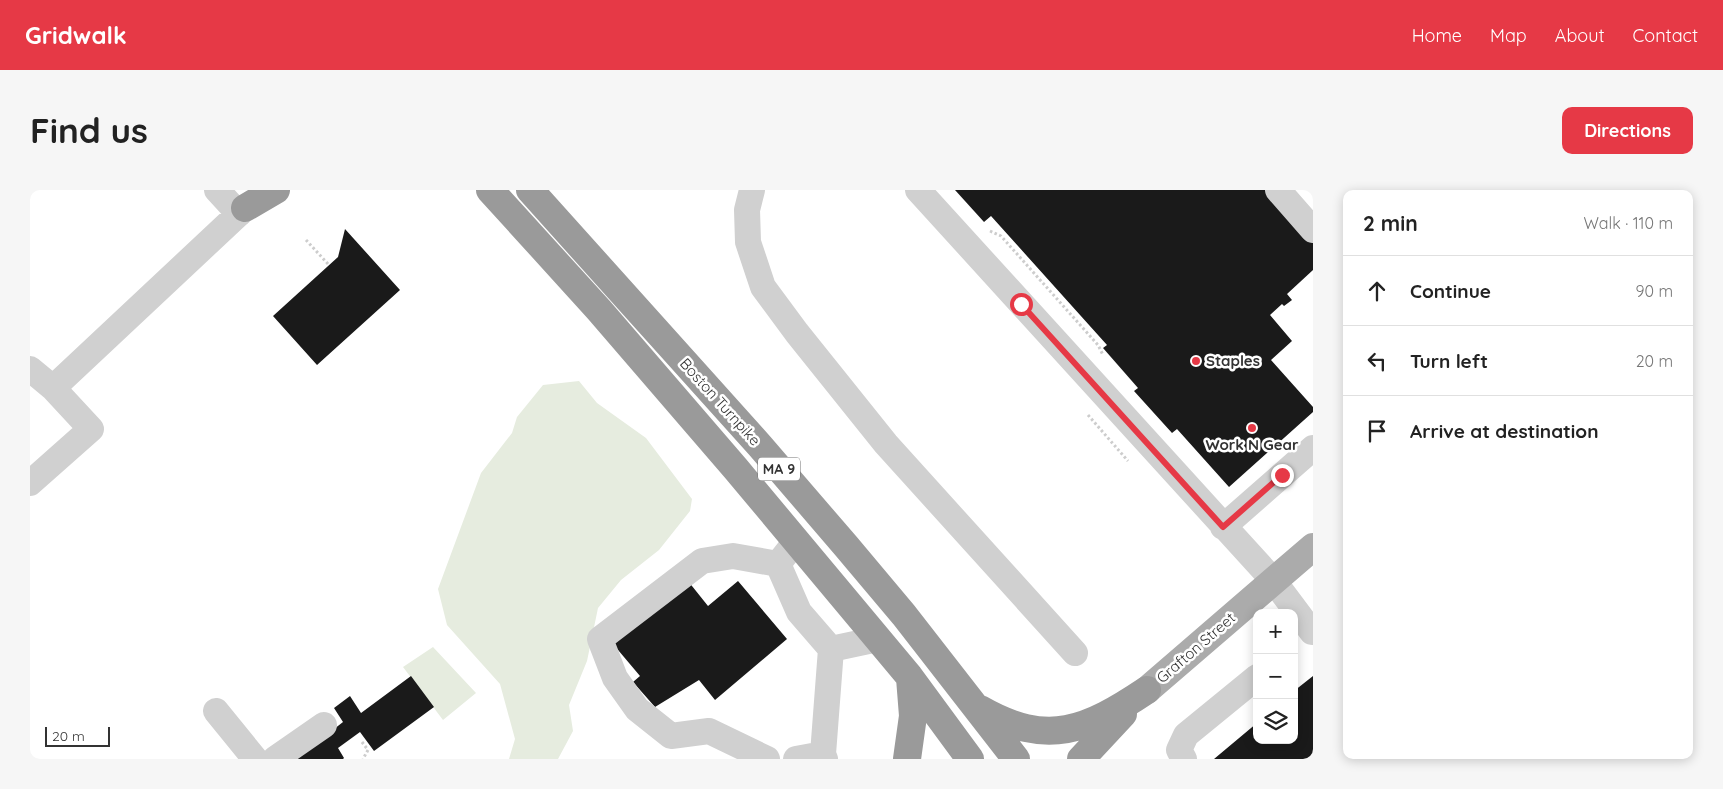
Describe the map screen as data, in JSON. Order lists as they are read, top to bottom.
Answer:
{
  "streets": {
    "highway": ["Boston Turnpike", "MA 9"],
    "main road": ["Grafton Street"]
  },
  "places": ["Staples", "Work N Gear"],
  "scale_bar": "20 m",
  "page": {
    "header": "Gridwalk",
    "nav": [
      "Home",
      "Map",
      "About",
      "Contact"
    ],
    "buttons": "Directions",
    "title": "Find us",
    "heading": ["2 min", "Walk · 110 m"],
    "list": [
      ["Continue", "90 m"],
      ["Turn left", "20 m"],
      "Arrive at destination"
    ],
    "map_buttons": ["+", "−"],
    "scale": "20 m"
  }
}
